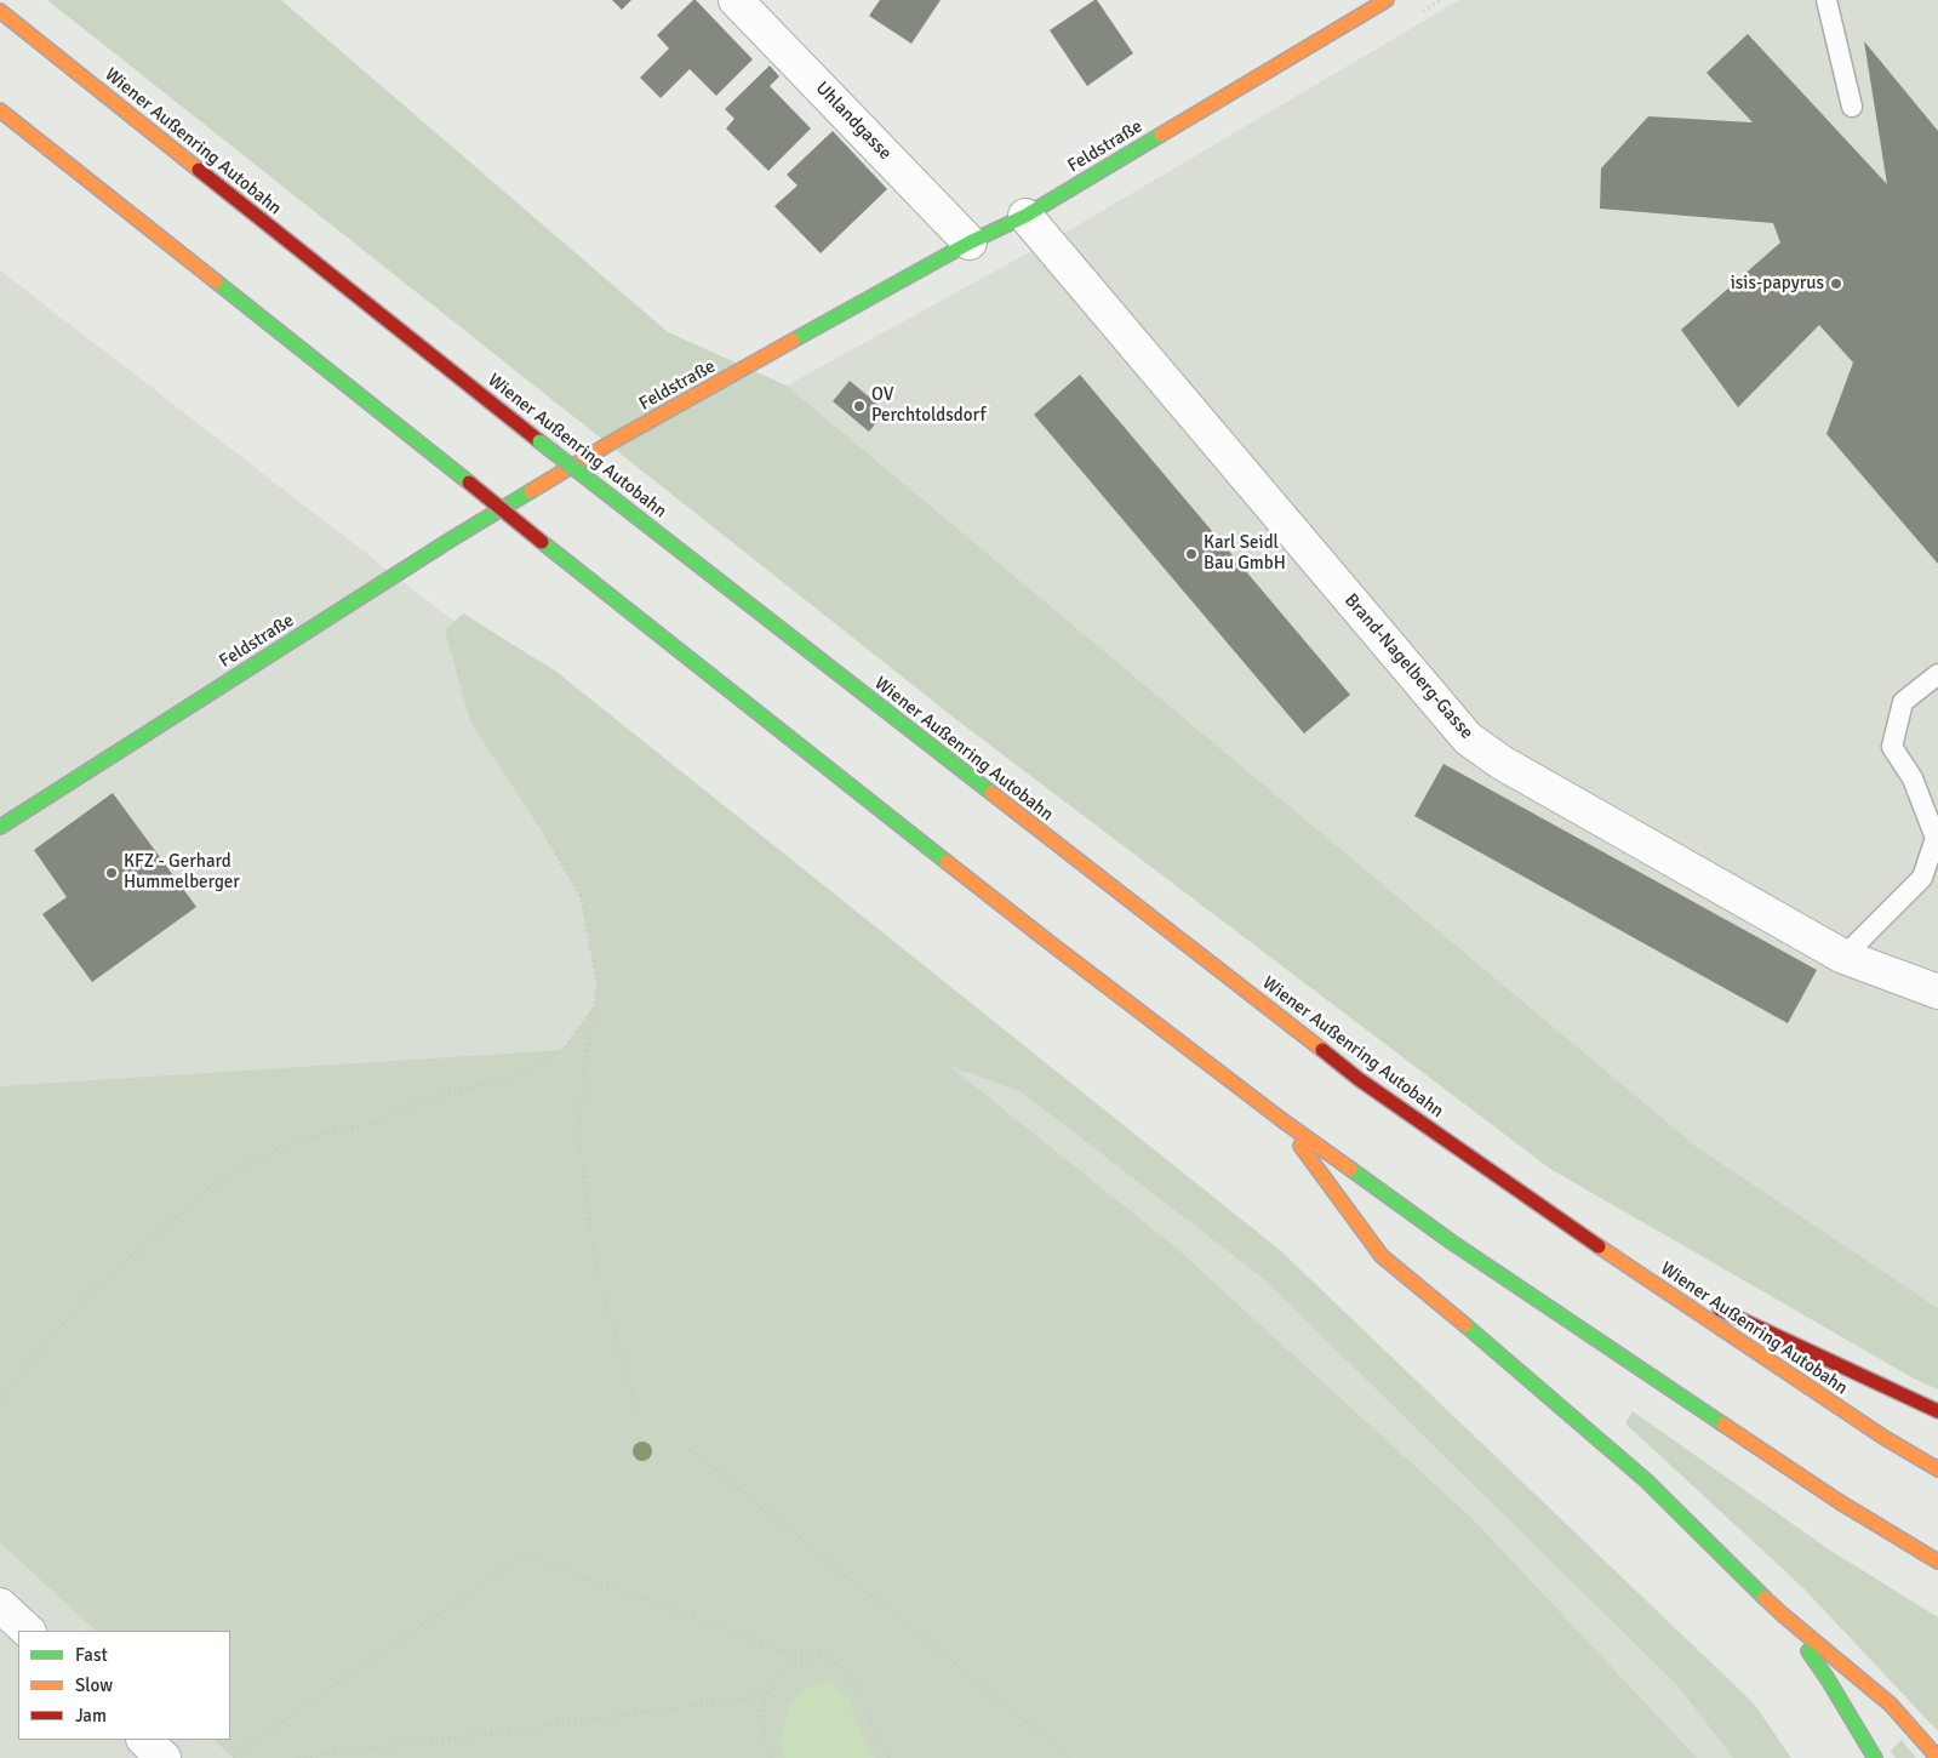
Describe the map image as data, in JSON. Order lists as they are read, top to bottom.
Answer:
{
  "streets": {
    "main road": ["Wiener Außenring Autobahn", "Feldstraße"],
    "street": ["Uhlandgasse", "Brand-Nagelberg-Gasse"]
  },
  "crossings": [
    ["Uhlandgasse", "Feldstraße"],
    ["Feldstraße", "Brand-Nagelberg-Gasse"]
  ],
  "places": [
    "isis-papyrus",
    "OV Perchtoldsdorf",
    "Karl Seidl Bau GmbH",
    "KFZ - Gerhard Hummelberger"
  ],
  "legend": ["Fast", "Slow", "Jam"]
}
